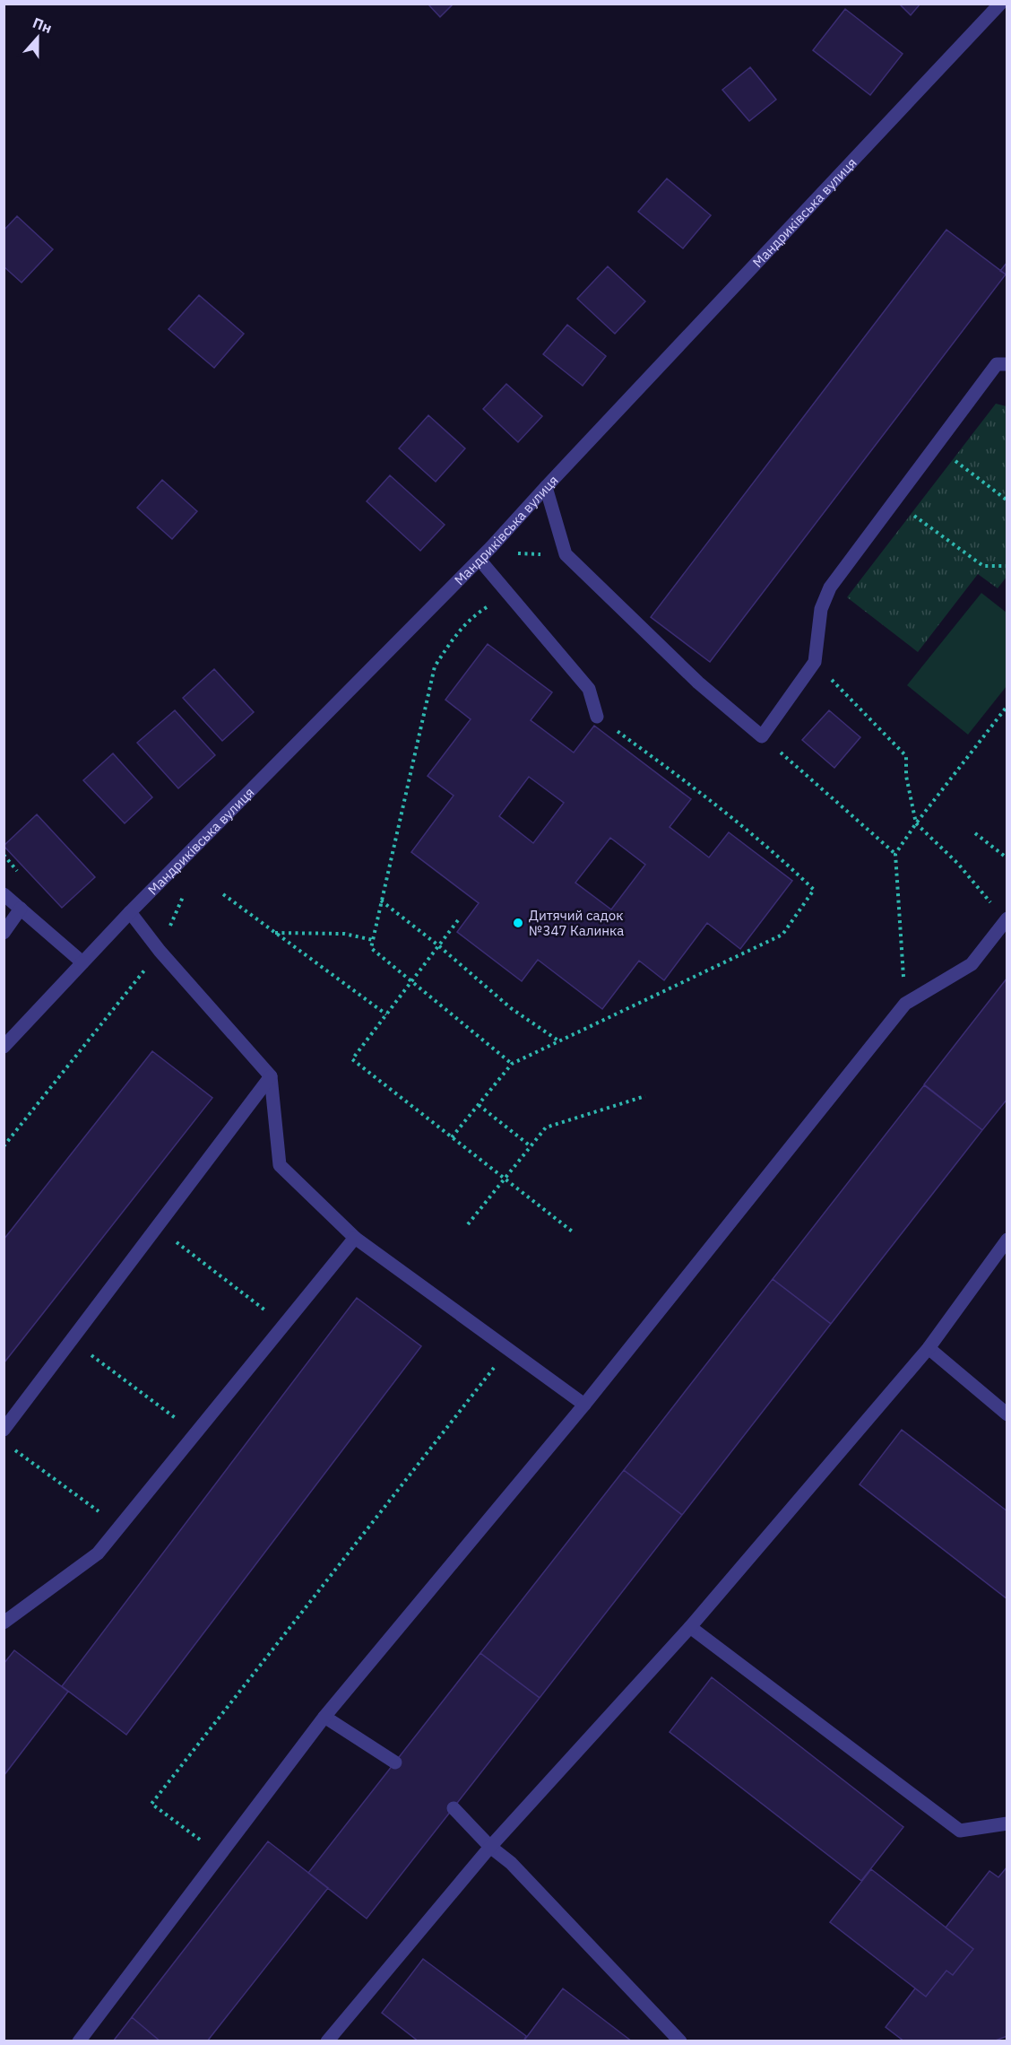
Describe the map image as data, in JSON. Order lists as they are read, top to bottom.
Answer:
{
  "streets": {
    "street": ["Мандриківська вулиця"]
  },
  "places": ["Дитячий садок №347 Калинка"],
  "north": "top"
}
